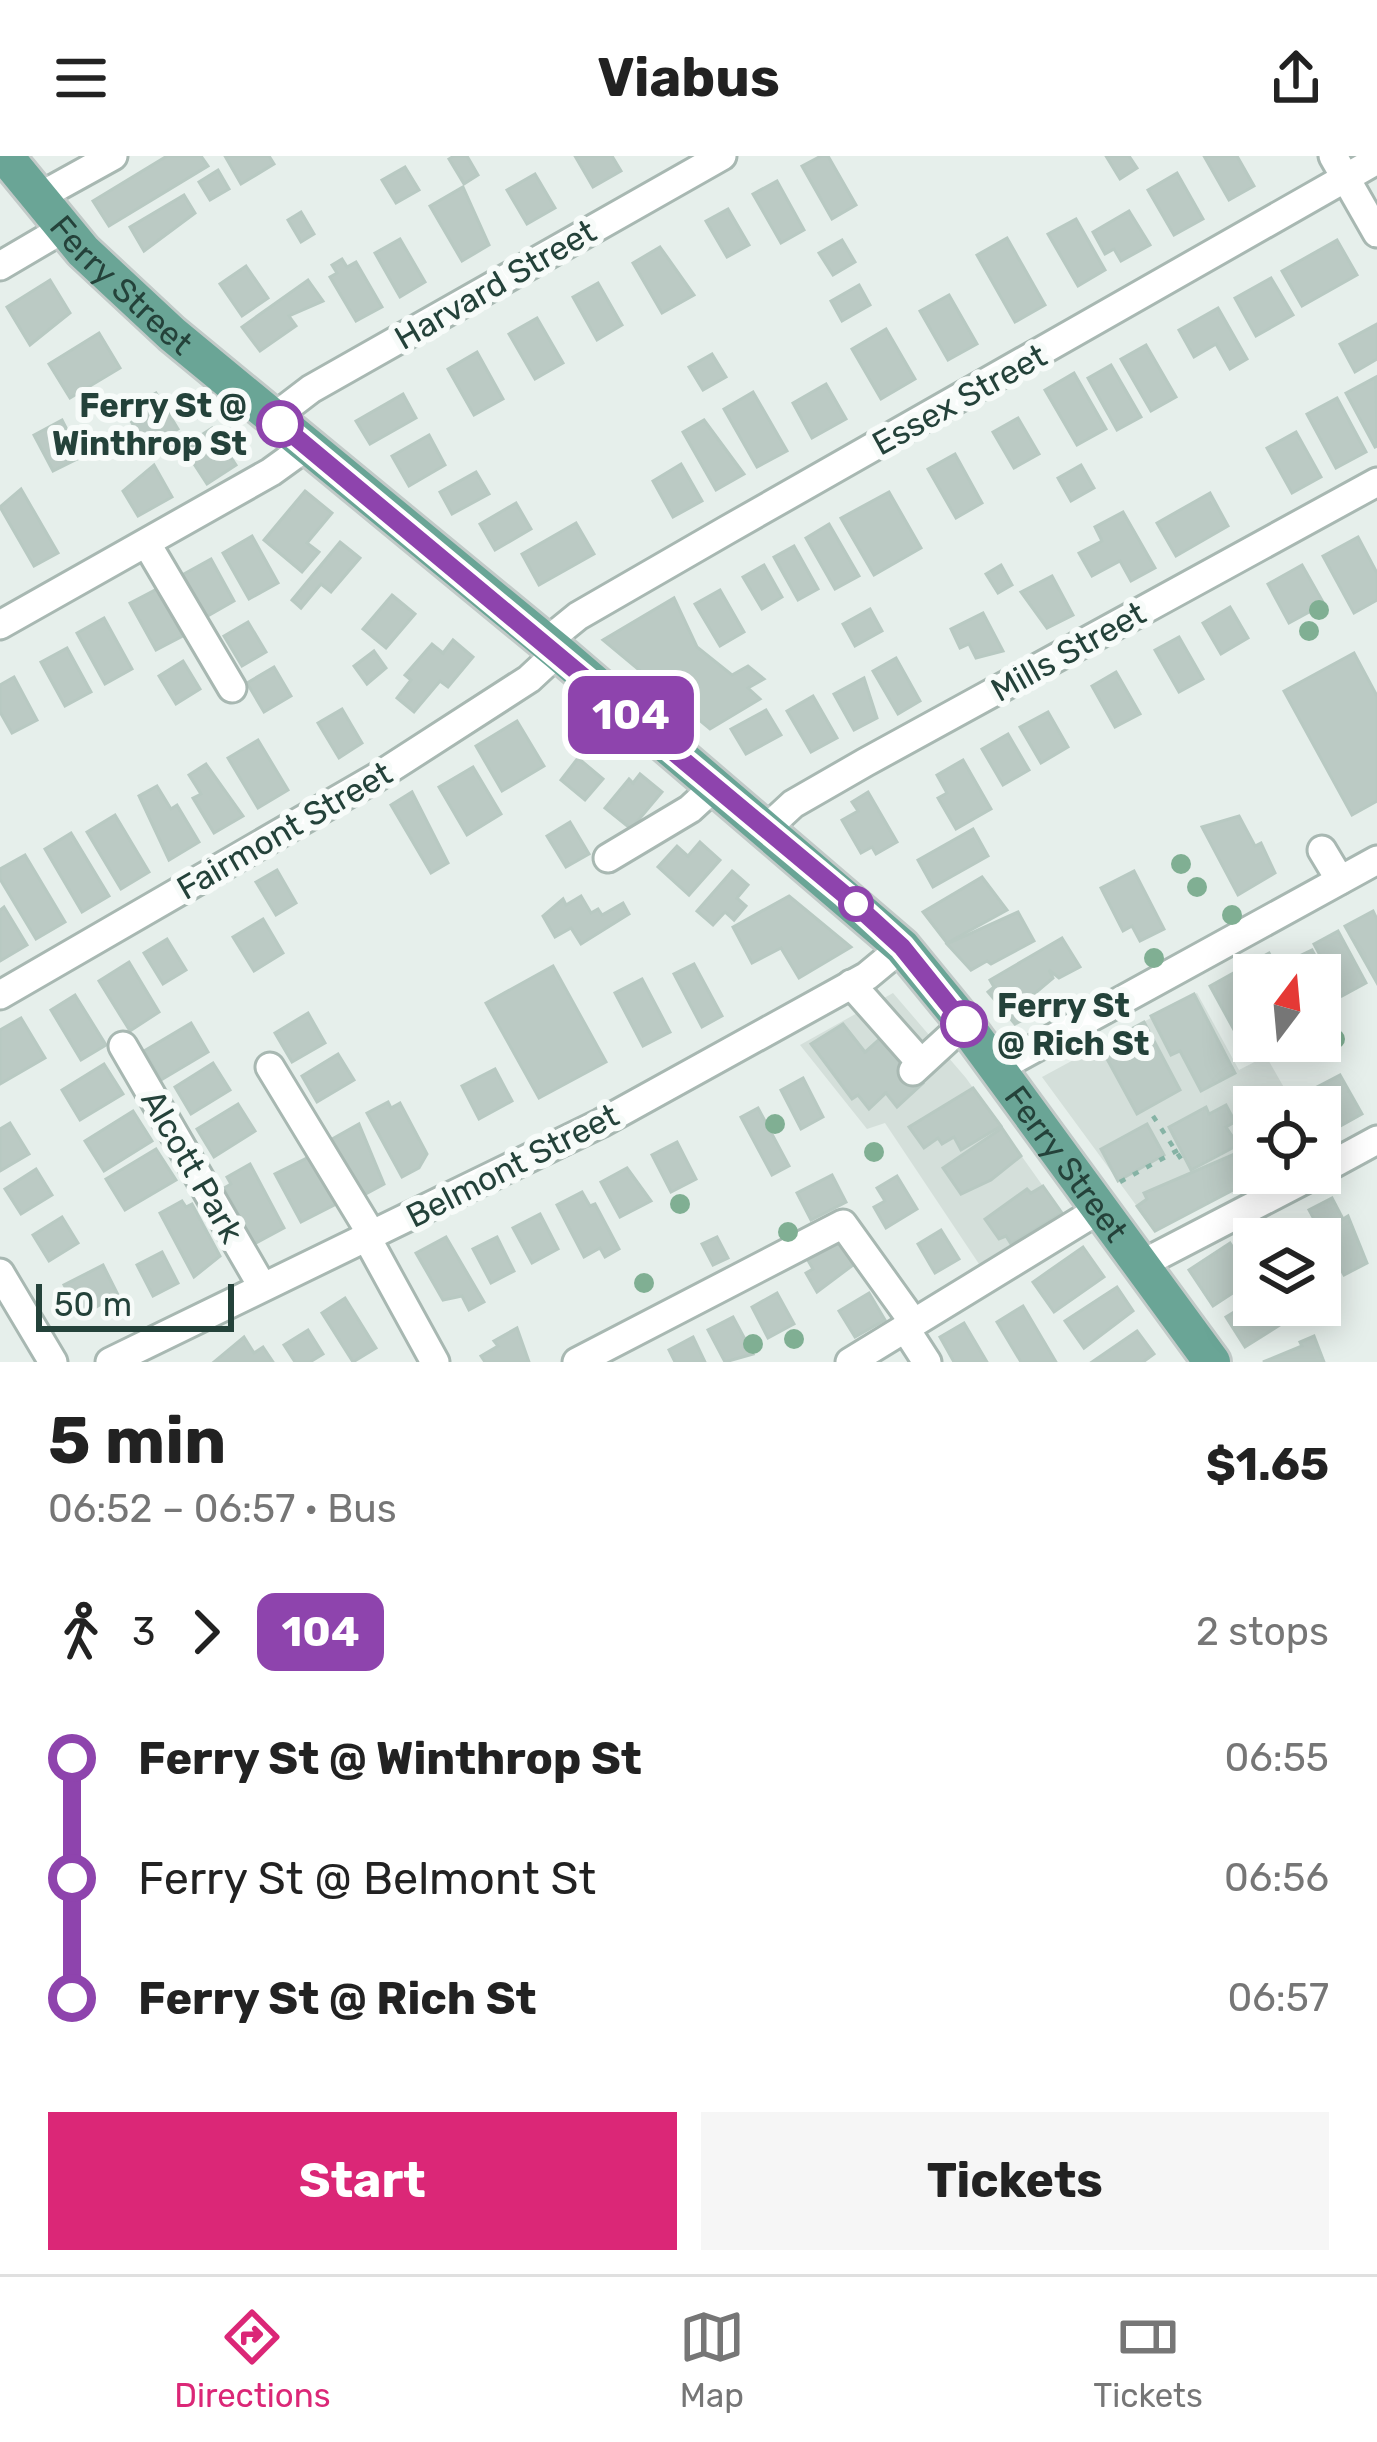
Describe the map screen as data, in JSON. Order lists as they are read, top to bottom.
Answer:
{
  "streets": {
    "main road": ["Ferry Street"],
    "street": [
      "Harvard Street",
      "Essex Street",
      "Mills Street",
      "Fairmont Street",
      "Belmont Street",
      "Alcott Park"
    ]
  },
  "crossings": [
    ["Ferry Street", "Harvard Street"],
    ["Ferry Street", "Essex Street"],
    ["Ferry Street", "Mills Street"],
    ["Ferry Street", "Fairmont Street"],
    ["Ferry Street", "Belmont Street"],
    ["Essex Street", "Fairmont Street"],
    ["Belmont Street", "Alcott Park"]
  ],
  "places": ["Ferry St @ Winthrop St", "Ferry St @ Rich St"],
  "lines": ["bus line 104"],
  "scale_bar": "50 m",
  "north": "top",
  "page": {
    "header": "Viabus",
    "on_map": "104",
    "scale": "50 m",
    "heading": ["5 min", "06:52 – 06:57 · Bus", "$1.65"],
    "legs": ["3", "104", "2 stops"],
    "list": [
      {
        "name": "Ferry St @ Winthrop St",
        "value": "06:55"
      },
      {
        "name": "Ferry St @ Belmont St",
        "value": "06:56"
      },
      {
        "name": "Ferry St @ Rich St",
        "value": "06:57"
      }
    ],
    "buttons": ["Start", "Tickets"],
    "tabs": ["Directions", "Map", "Tickets"]
  }
}
